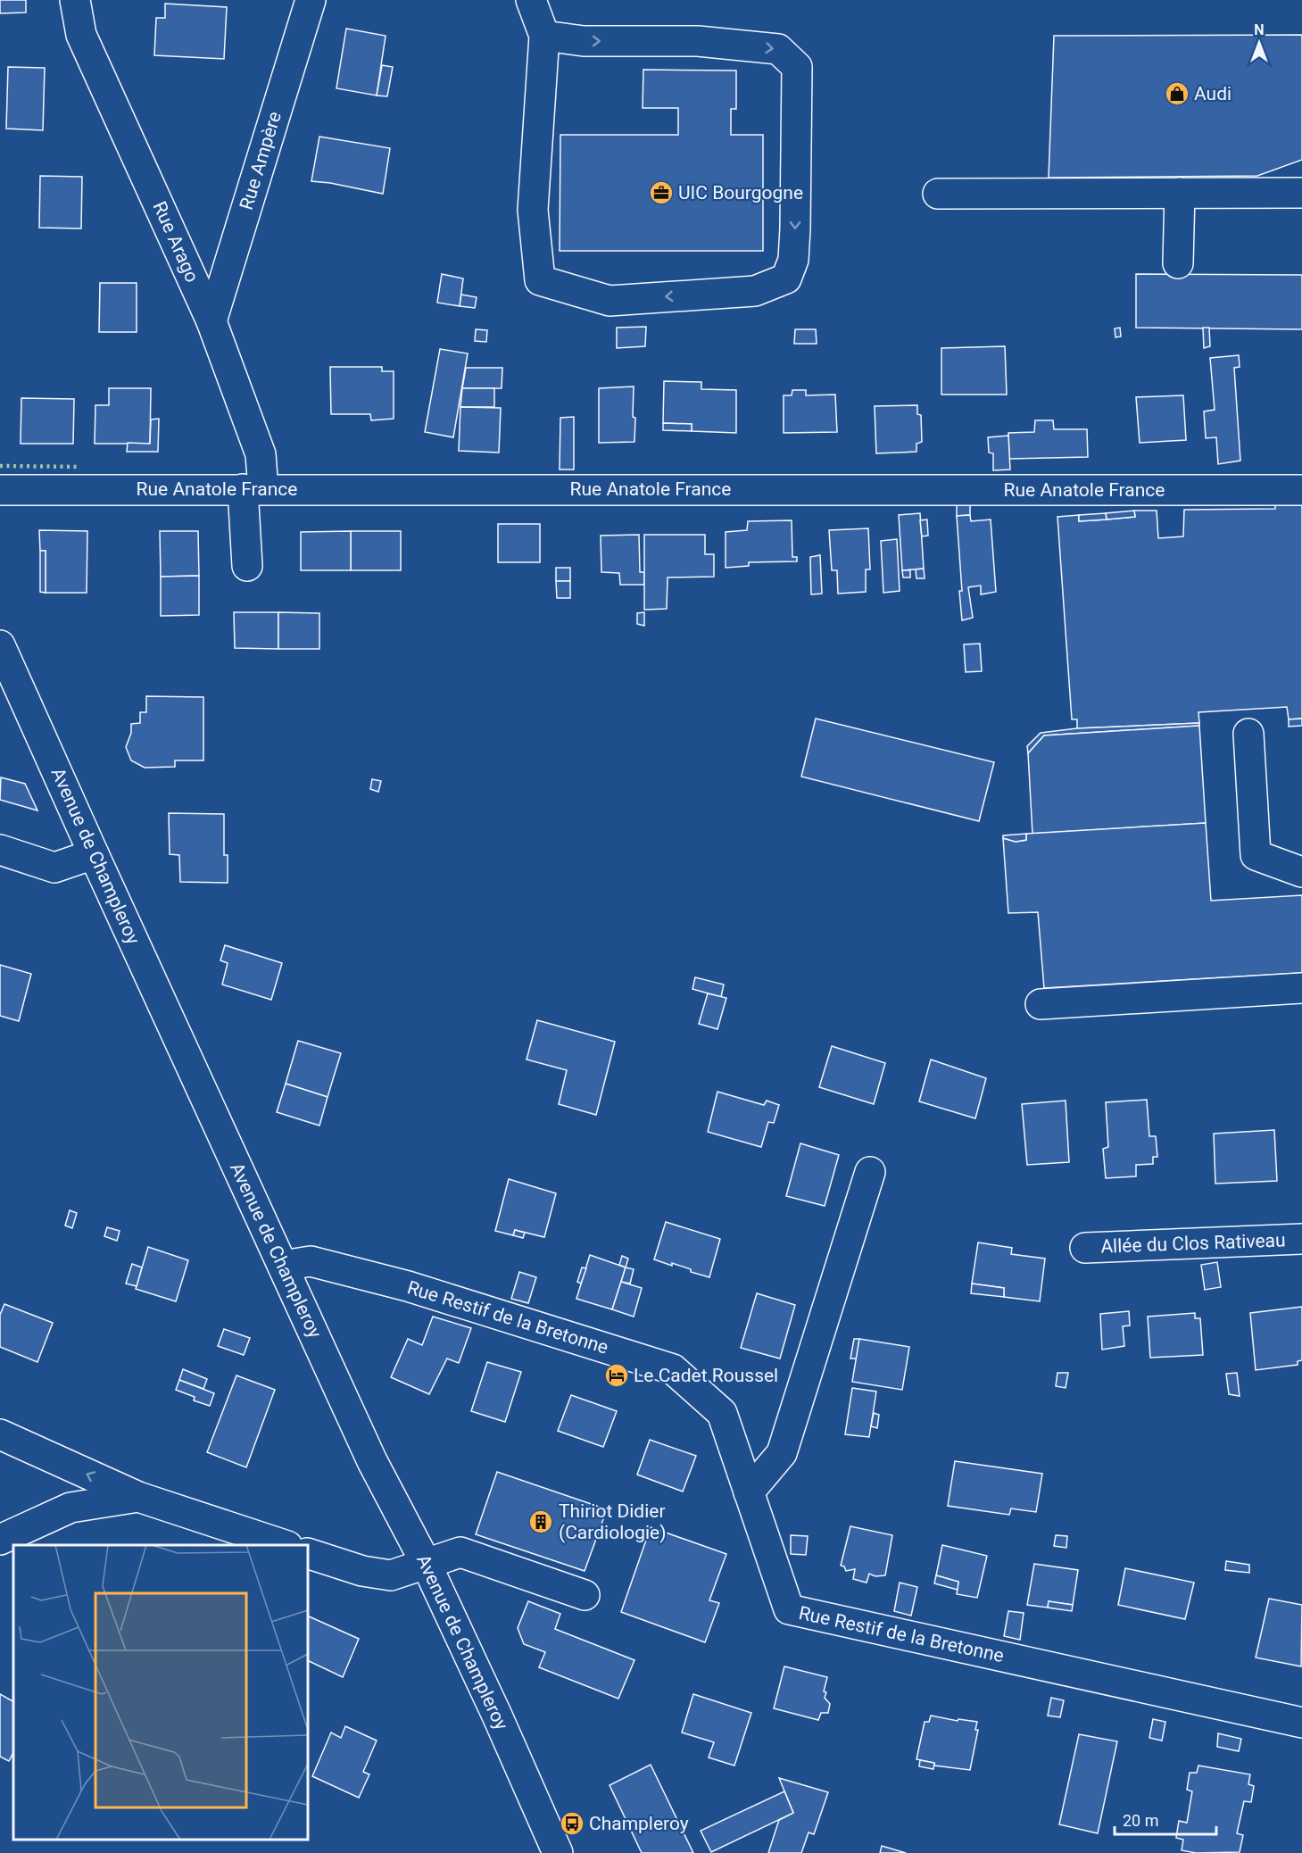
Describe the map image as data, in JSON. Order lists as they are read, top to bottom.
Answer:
{
  "streets": {
    "street": [
      "Rue Ampère",
      "Rue Arago",
      "Rue Anatole France",
      "Avenue de Champleroy",
      "Allée du Clos Rativeau",
      "Rue Restif de la Bretonne"
    ]
  },
  "crossings": [
    ["Rue Ampère", "Rue Arago"],
    ["Rue Arago", "Rue Anatole France"],
    ["Avenue de Champleroy", "Rue Restif de la Bretonne"]
  ],
  "places": {
    "shop": ["Audi"],
    "office": ["UIC Bourgogne"],
    "hotel": ["Le Cadet Roussel"],
    "building": ["Thiriot Didier (Cardiologie)"],
    "bus stop": ["Champleroy"]
  },
  "scale_bar": "20 m",
  "north": "top"
}
